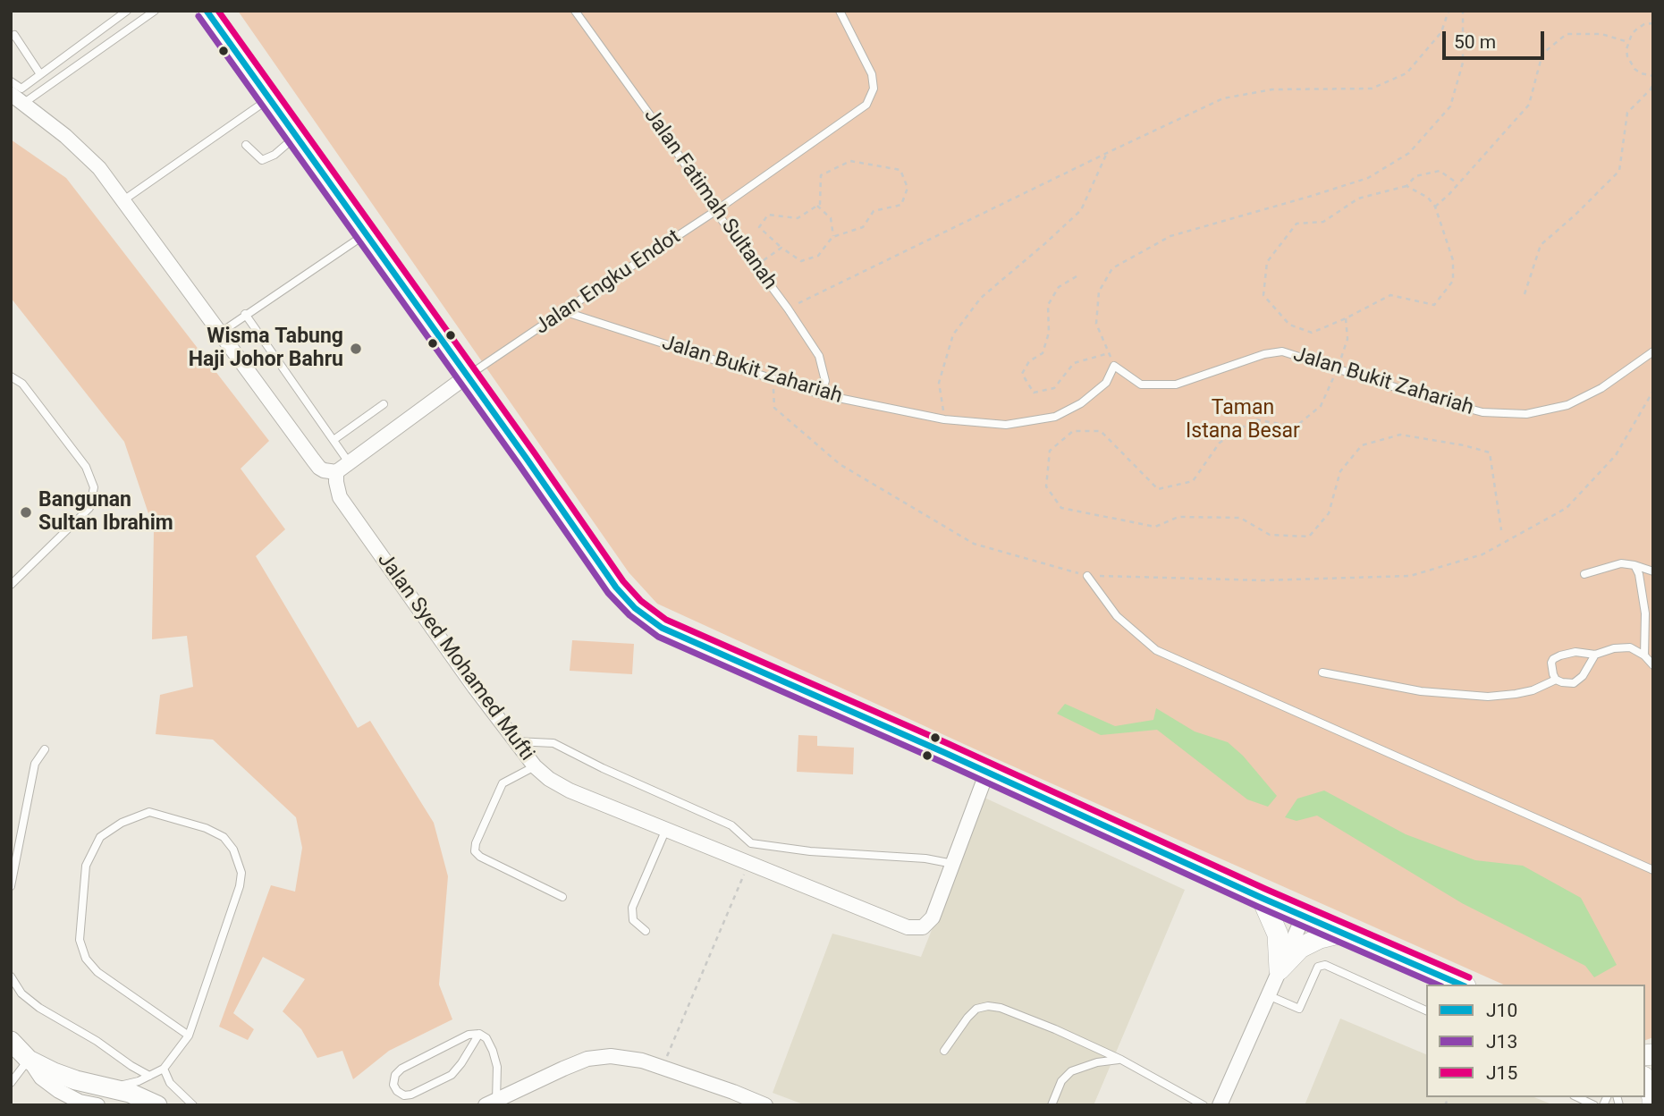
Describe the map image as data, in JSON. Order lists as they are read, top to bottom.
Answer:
{
  "streets": {
    "street": ["Jalan Engku Endot", "Jalan Syed Mohamed Mufti"],
    "lane": ["Jalan Fatimah Sultanah", "Jalan Bukit Zahariah"]
  },
  "crossings": [
    ["Jalan Fatimah Sultanah", "Jalan Engku Endot"],
    ["Jalan Fatimah Sultanah", "Jalan Bukit Zahariah"],
    ["Jalan Engku Endot", "Jalan Bukit Zahariah"],
    ["Jalan Engku Endot", "Jalan Syed Mohamed Mufti"]
  ],
  "parks": ["Taman Istana Besar"],
  "places": ["Wisma Tabung Haji Johor Bahru", "Bangunan Sultan Ibrahim"],
  "lines": ["transit line J10", "transit line J15", "transit line J13"],
  "legend": ["J10", "J13", "J15"],
  "scale_bar": "50 m"
}
